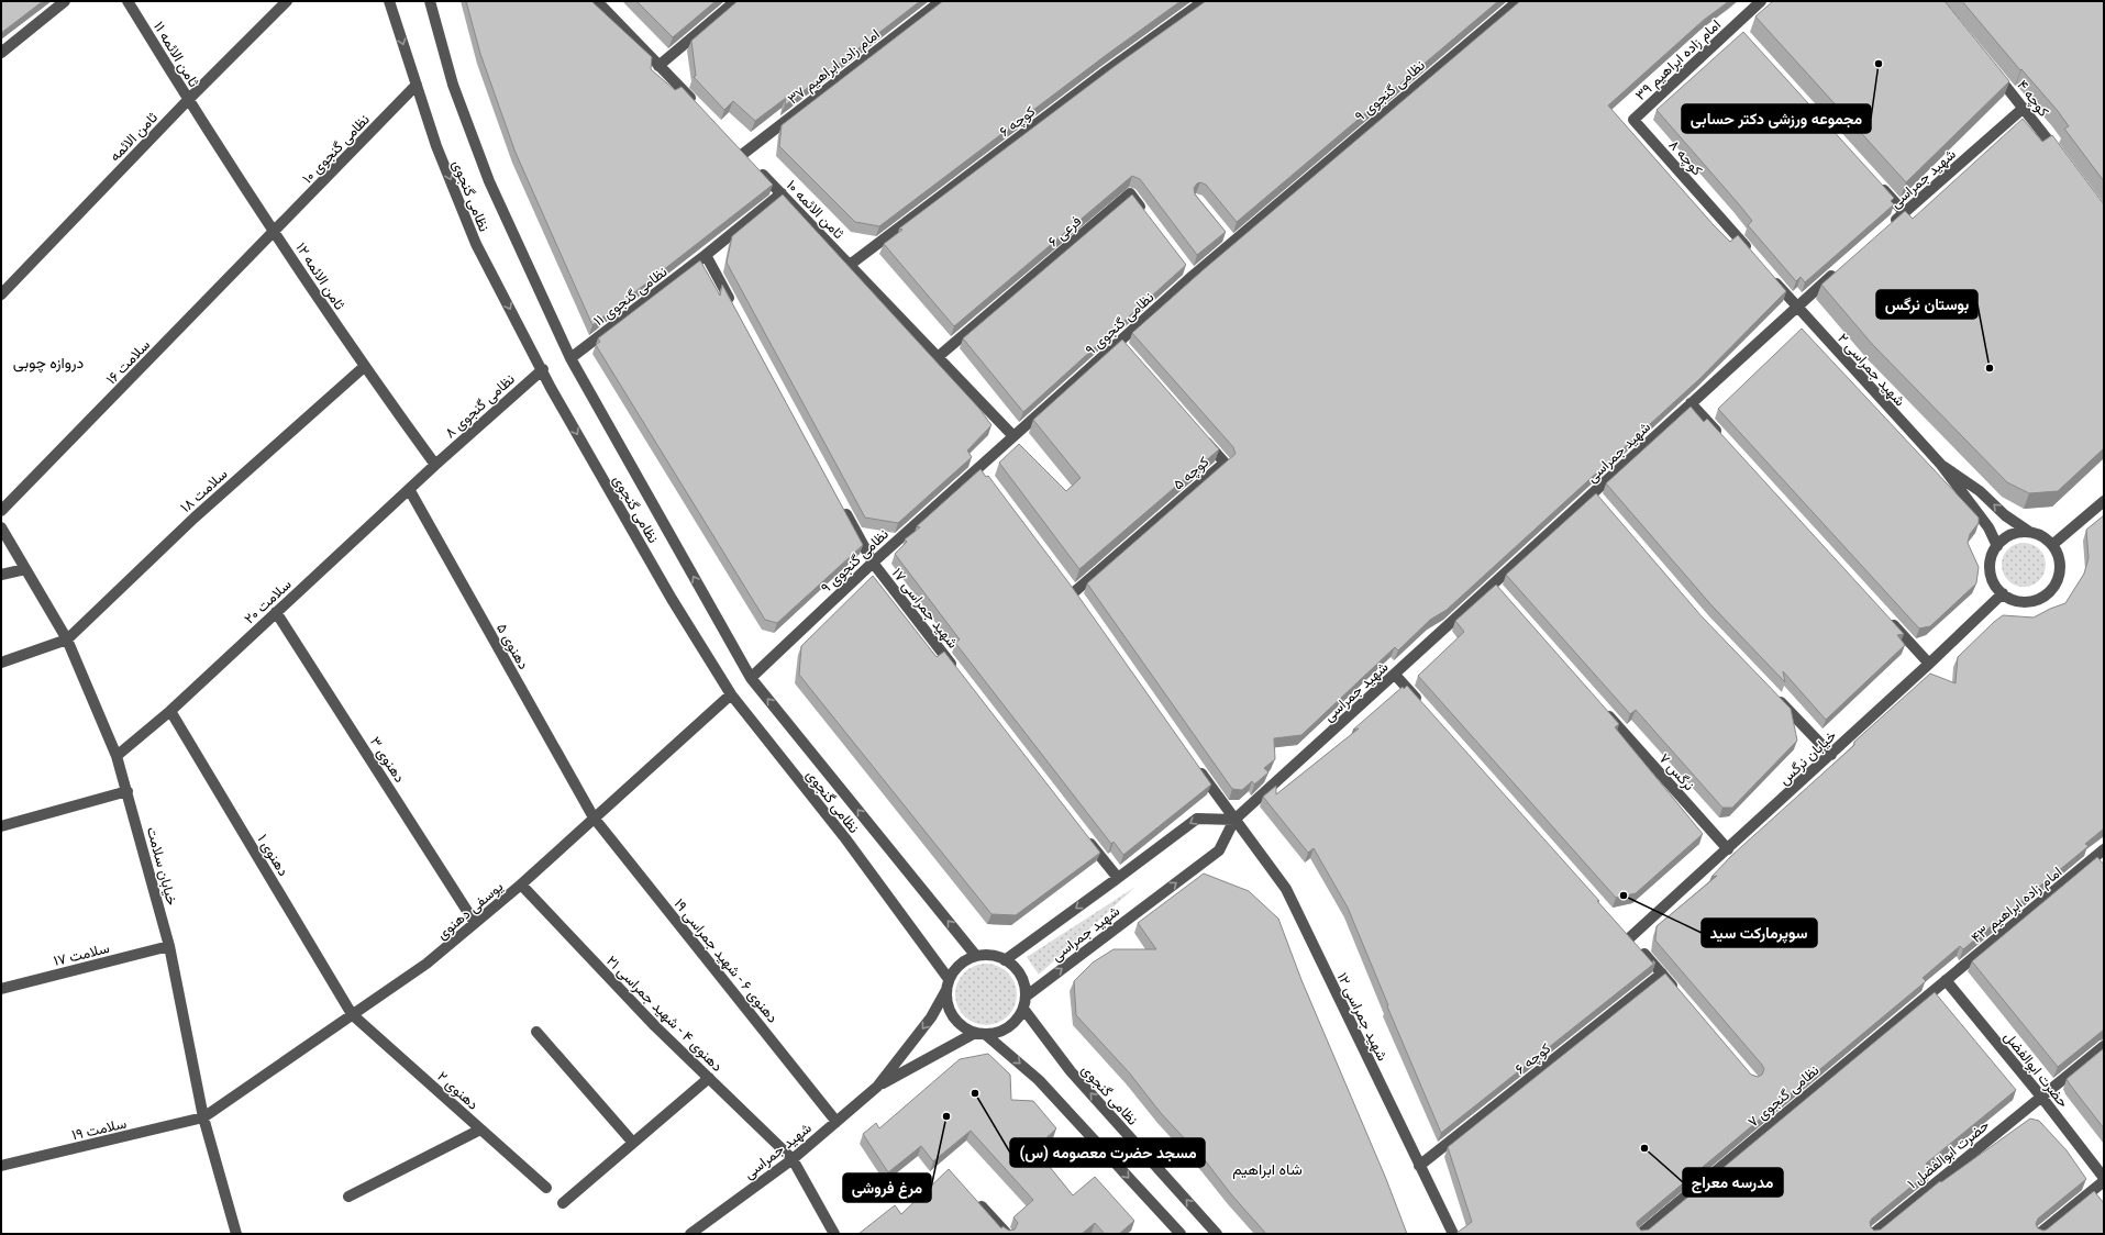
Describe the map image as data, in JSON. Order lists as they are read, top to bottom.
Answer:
{
  "streets": {
    "street": [
      "ثامن الائمه ۱۱",
      "امام زاده ابراهیم ۳۹",
      "امام زاده ابراهیم ۳۷",
      "نظامی گنجوی ۹",
      "کوچه ۴",
      "کوچه ۶",
      "ثامن الائمه",
      "نظامی گنجوی ۱۰",
      "کوچه ۸",
      "شهید جمراسی",
      "نظامی گنجوی",
      "ثامن الائمه ۱۰",
      "فرعی ۶",
      "ثامن الائمه ۱۲",
      "نظامی گنجوی ۱۱",
      "سلامت ۱۶",
      "شهید جمراسی ۲",
      "نظامی گنجوی ۸",
      "کوچه ۵",
      "سلامت ۱۸",
      "سلامت ۲۰",
      "شهید جمراسی ۱۷",
      "دهنوی ۵",
      "خیابان نرگس",
      "دهنوی ۳",
      "نرگس ۷",
      "دهنوی ۱",
      "خیابان سلامت",
      "امام زاده ابراهیم ۴۳",
      "یوسفی دهنوی",
      "سلامت ۱۷",
      "دهنوی ۶ - شهید جمراسی ۱۹",
      "دهنوی ۴ - شهید جمراسی ۲۱",
      "شهید جمراسی ۱۲",
      "حضرت ابوالفضل",
      "دهنوی ۲",
      "نظامی گنجوی ۷",
      "سلامت ۱۹",
      "حضرت ابوالفضل ۱"
    ]
  },
  "crossings": [
    ["ثامن الائمه ۱۱", "ثامن الائمه"],
    ["ثامن الائمه ۱۱", "ثامن الائمه ۱۲"],
    ["امام زاده ابراهیم ۳۹", "کوچه ۸"],
    ["امام زاده ابراهیم ۳۷", "ثامن الائمه ۱۰"],
    ["نظامی گنجوی ۹", "نظامی گنجوی"],
    ["نظامی گنجوی ۹", "ثامن الائمه ۱۰"],
    ["نظامی گنجوی ۹", "شهید جمراسی ۱۷"],
    ["کوچه ۴", "شهید جمراسی"],
    ["کوچه ۶", "ثامن الائمه ۱۰"],
    ["کوچه ۶", "خیابان نرگس"],
    ["کوچه ۶", "شهید جمراسی ۱۲"],
    ["ثامن الائمه", "ثامن الائمه ۱۲"],
    ["نظامی گنجوی ۱۰", "نظامی گنجوی"],
    ["نظامی گنجوی ۱۰", "ثامن الائمه ۱۲"],
    ["نظامی گنجوی ۱۰", "سلامت ۱۶"],
    ["شهید جمراسی", "نظامی گنجوی"],
    ["شهید جمراسی", "شهید جمراسی ۲"],
    ["شهید جمراسی", "دهنوی ۶ - شهید جمراسی ۱۹"],
    ["شهید جمراسی", "دهنوی ۴ - شهید جمراسی ۲۱"],
    ["شهید جمراسی", "شهید جمراسی ۱۲"],
    ["نظامی گنجوی", "نظامی گنجوی ۱۱"],
    ["نظامی گنجوی", "نظامی گنجوی ۸"],
    ["نظامی گنجوی", "یوسفی دهنوی"],
    ["ثامن الائمه ۱۰", "فرعی ۶"],
    ["ثامن الائمه ۱۰", "نظامی گنجوی ۱۱"],
    ["ثامن الائمه ۱۲", "سلامت ۱۶"],
    ["ثامن الائمه ۱۲", "نظامی گنجوی ۸"],
    ["ثامن الائمه ۱۲", "سلامت ۱۸"],
    ["ثامن الائمه ۱۲", "سلامت ۲۰"],
    ["نظامی گنجوی ۸", "سلامت ۲۰"],
    ["سلامت ۱۸", "خیابان سلامت"],
    ["سلامت ۲۰", "دهنوی ۵"],
    ["سلامت ۲۰", "دهنوی ۳"],
    ["سلامت ۲۰", "دهنوی ۱"],
    ["سلامت ۲۰", "خیابان سلامت"],
    ["دهنوی ۵", "یوسفی دهنوی"],
    ["دهنوی ۵", "دهنوی ۶ - شهید جمراسی ۱۹"],
    ["خیابان نرگس", "نرگس ۷"],
    ["دهنوی ۳", "یوسفی دهنوی"],
    ["دهنوی ۱", "یوسفی دهنوی"],
    ["دهنوی ۱", "دهنوی ۲"],
    ["خیابان سلامت", "یوسفی دهنوی"],
    ["خیابان سلامت", "سلامت ۱۷"],
    ["خیابان سلامت", "سلامت ۱۹"],
    ["امام زاده ابراهیم ۴۳", "حضرت ابوالفضل"],
    ["امام زاده ابراهیم ۴۳", "نظامی گنجوی ۷"],
    ["یوسفی دهنوی", "دهنوی ۶ - شهید جمراسی ۱۹"],
    ["یوسفی دهنوی", "دهنوی ۴ - شهید جمراسی ۲۱"],
    ["یوسفی دهنوی", "دهنوی ۲"],
    ["یوسفی دهنوی", "سلامت ۱۹"],
    ["حضرت ابوالفضل", "نظامی گنجوی ۷"],
    ["حضرت ابوالفضل", "حضرت ابوالفضل ۱"]
  ],
  "districts": ["دروازه چوبی", "شاه ابراهیم"],
  "places": [
    "مجموعه ورزشی دکتر حسابی",
    "بوستان نرگس",
    "سوپرمارکت سید",
    "مسجد حضرت معصومه (س)",
    "مرغ فروشی",
    "مدرسه معراج"
  ]
}
